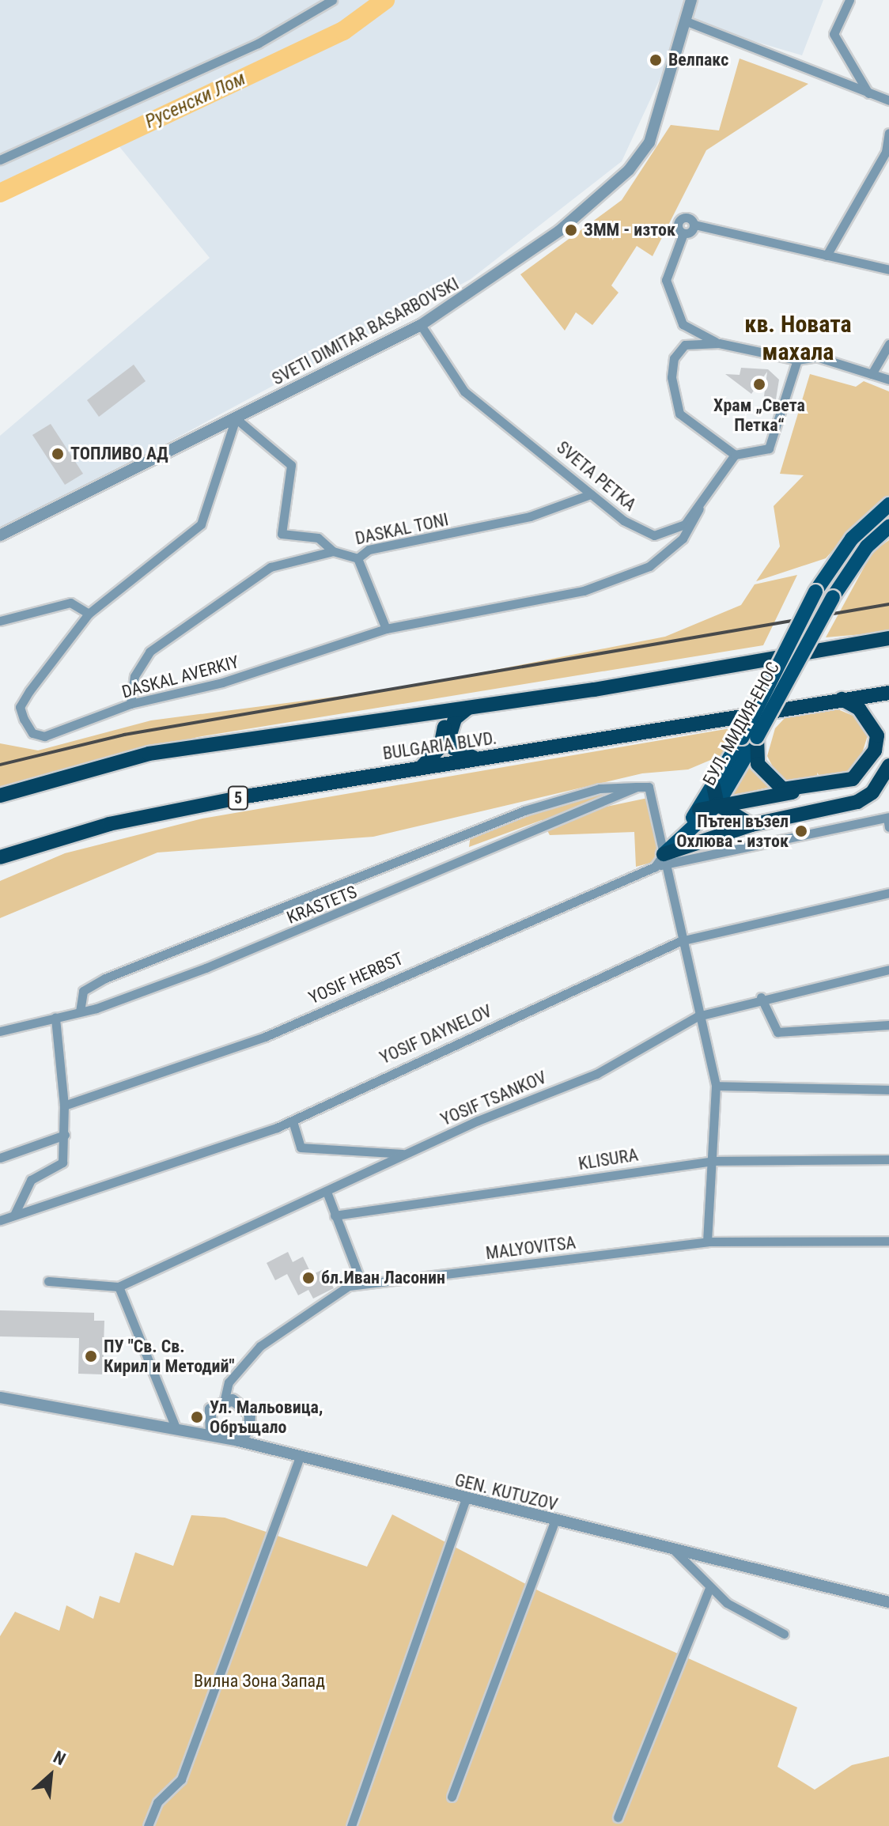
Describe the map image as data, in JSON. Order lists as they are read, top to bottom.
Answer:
{
  "streets": {
    "highway": ["BULGARIA BLVD.", "5"],
    "main road": ["БУЛ. МИДИЯ-ЕНОС"],
    "street": [
      "SVETI DIMITAR BASARBOVSKI",
      "SVETA PETKA",
      "DASKAL TONI",
      "DASKAL AVERKIY",
      "KRASTETS",
      "YOSIF HERBST",
      "YOSIF DAYNELOV",
      "YOSIF TSANKOV",
      "KLISURA",
      "MALYOVITSA",
      "GEN. KUTUZOV"
    ]
  },
  "crossings": [
    ["SVETI DIMITAR BASARBOVSKI", "SVETA PETKA"],
    ["SVETI DIMITAR BASARBOVSKI", "DASKAL AVERKIY"],
    ["SVETA PETKA", "DASKAL TONI"],
    ["SVETA PETKA", "DASKAL AVERKIY"],
    ["DASKAL TONI", "DASKAL AVERKIY"],
    ["БУЛ. МИДИЯ-ЕНОС", "KRASTETS"],
    ["БУЛ. МИДИЯ-ЕНОС", "YOSIF HERBST"],
    ["KRASTETS", "YOSIF HERBST"],
    ["MALYOVITSA", "GEN. KUTUZOV"]
  ],
  "districts": ["кв. Новата махала"],
  "water": ["Русенски Лом"],
  "parks": ["Вилна Зона Запад"],
  "places": [
    "Велпакс",
    "ЗММ - изток",
    "Храм „Света Петка“",
    "ТОПЛИВО АД",
    "Пътен възел Охлюва - изток",
    "бл.Иван Ласонин",
    "ПУ \"Св. Св. Кирил и Методий\"",
    "Ул. Мальовица, Обръщало"
  ],
  "north": "top right"
}
